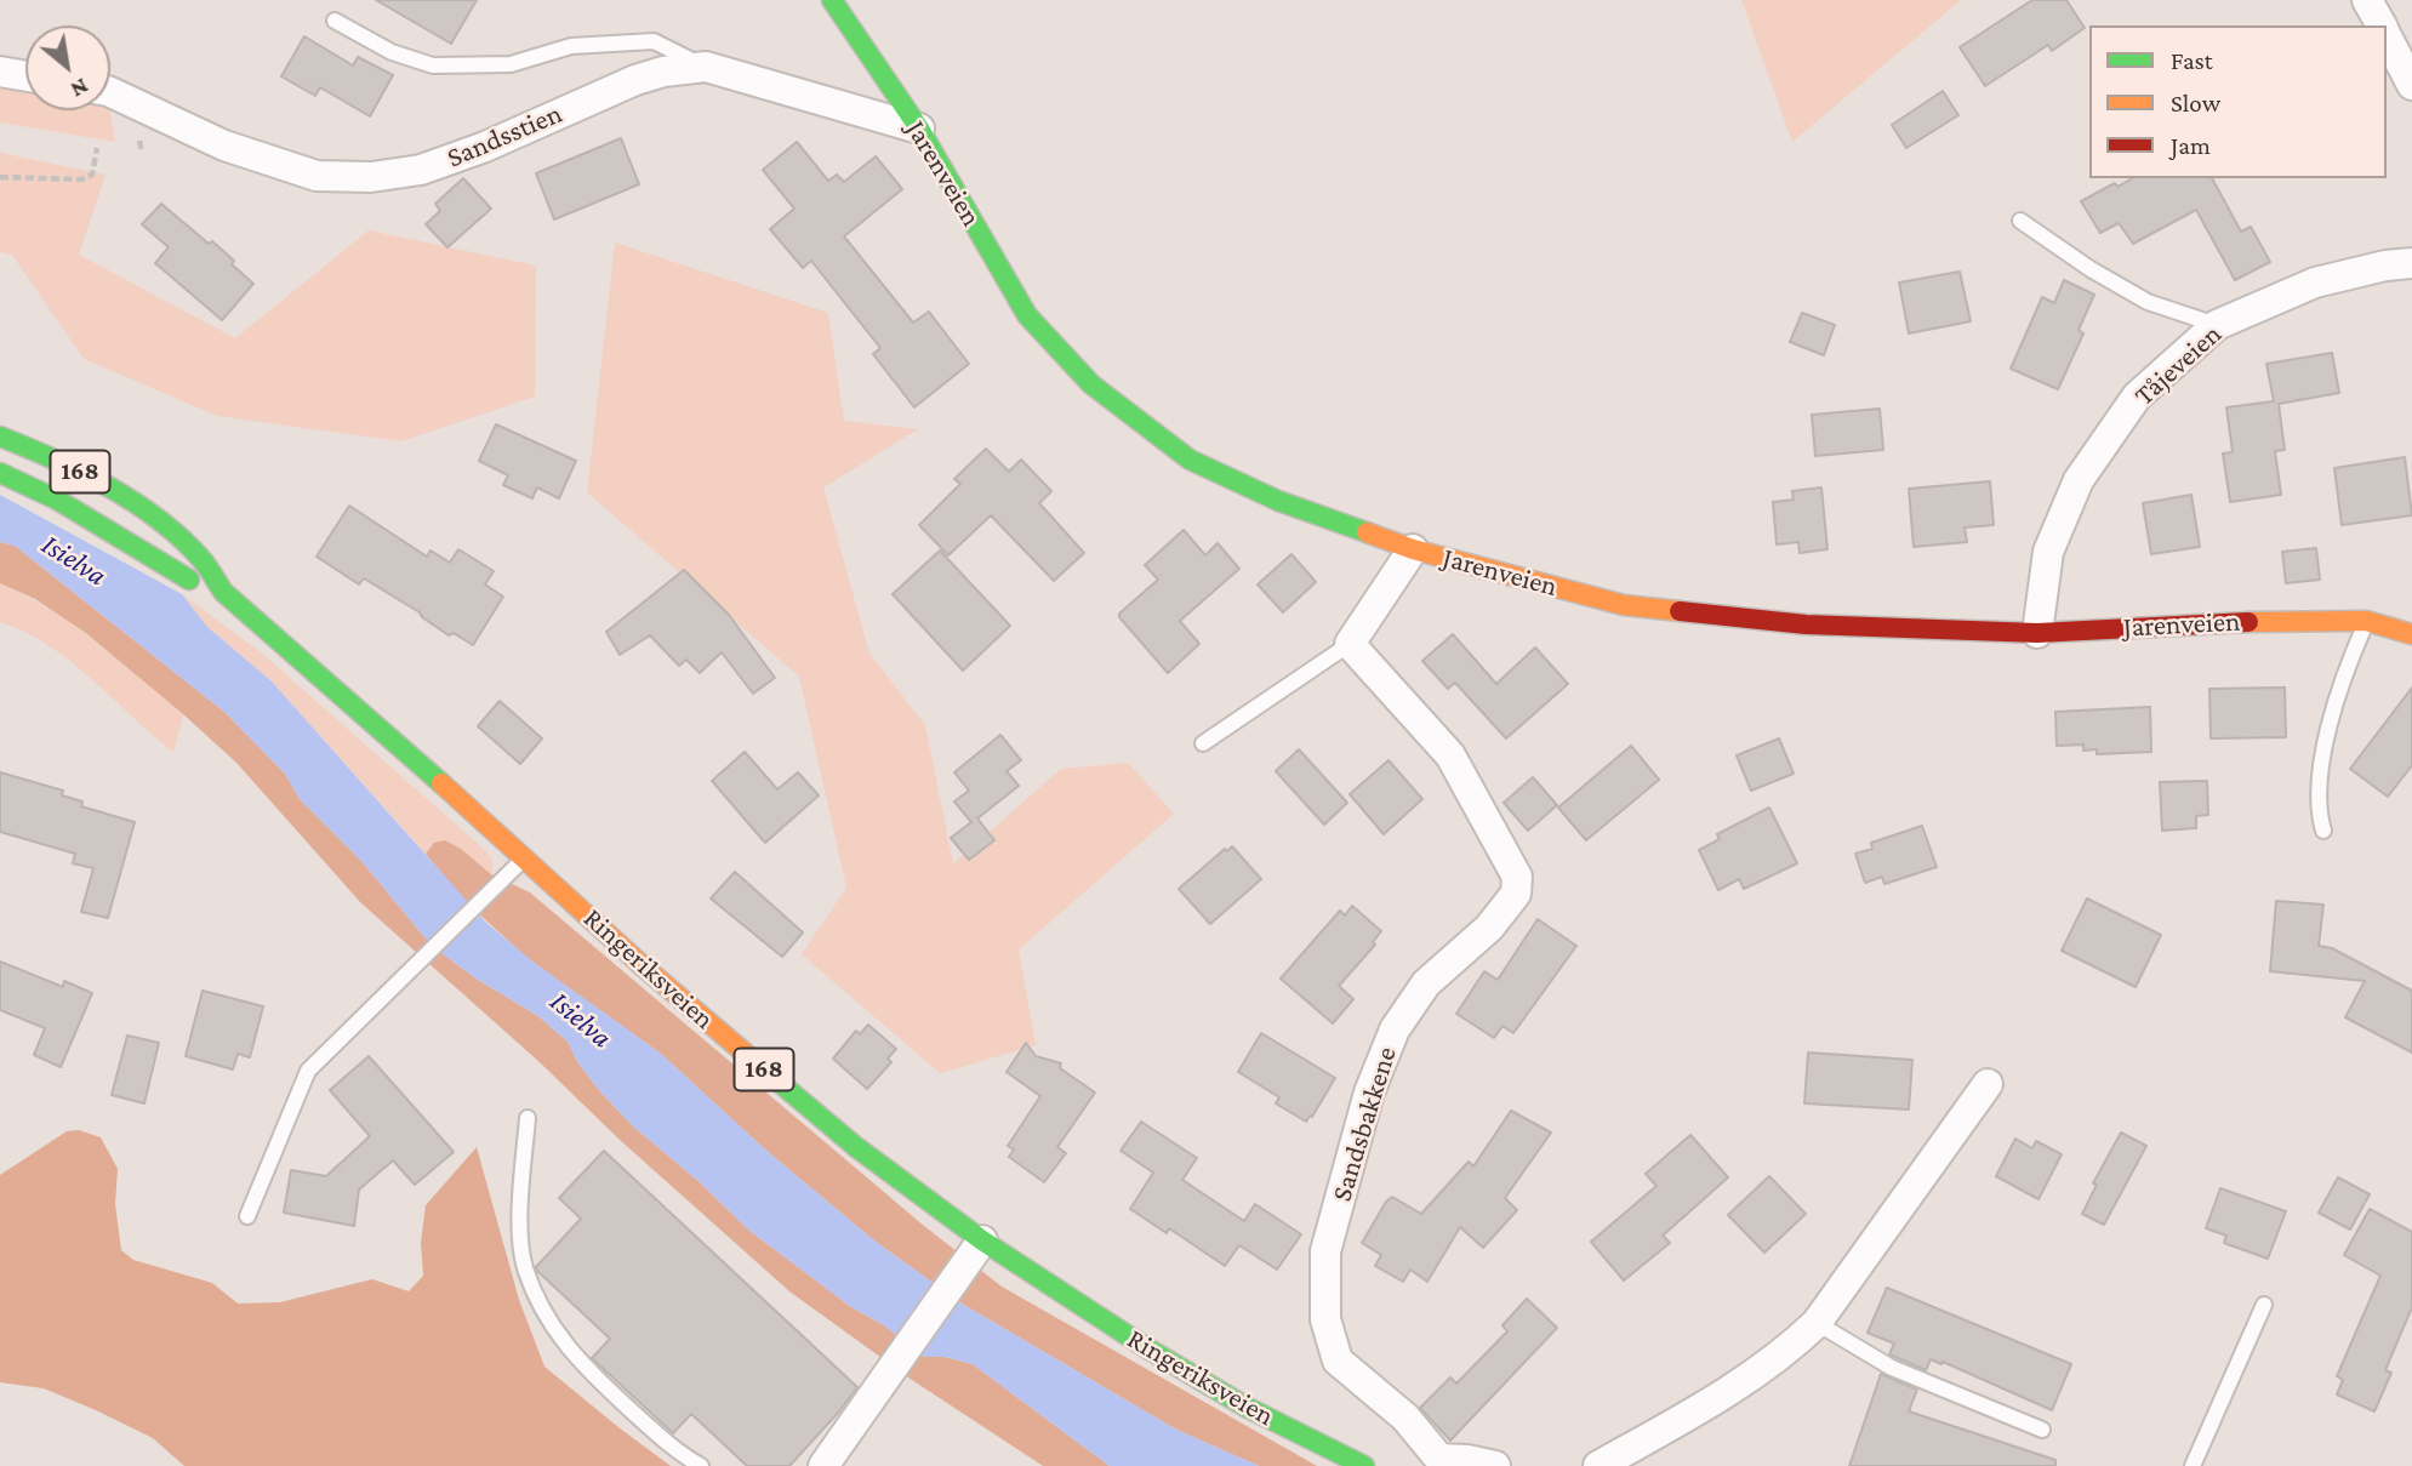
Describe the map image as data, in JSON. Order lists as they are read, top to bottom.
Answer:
{
  "streets": {
    "main road": ["Jarenveien", "168", "Ringeriksveien"],
    "street": ["Sandsstien", "Tåjeveien", "Sandsbakkene"]
  },
  "crossings": [
    ["Sandsstien", "Jarenveien"],
    ["Jarenveien", "Tåjeveien"]
  ],
  "water": ["Isielva"],
  "legend": ["Fast", "Slow", "Jam"],
  "north": "bottom right"
}
